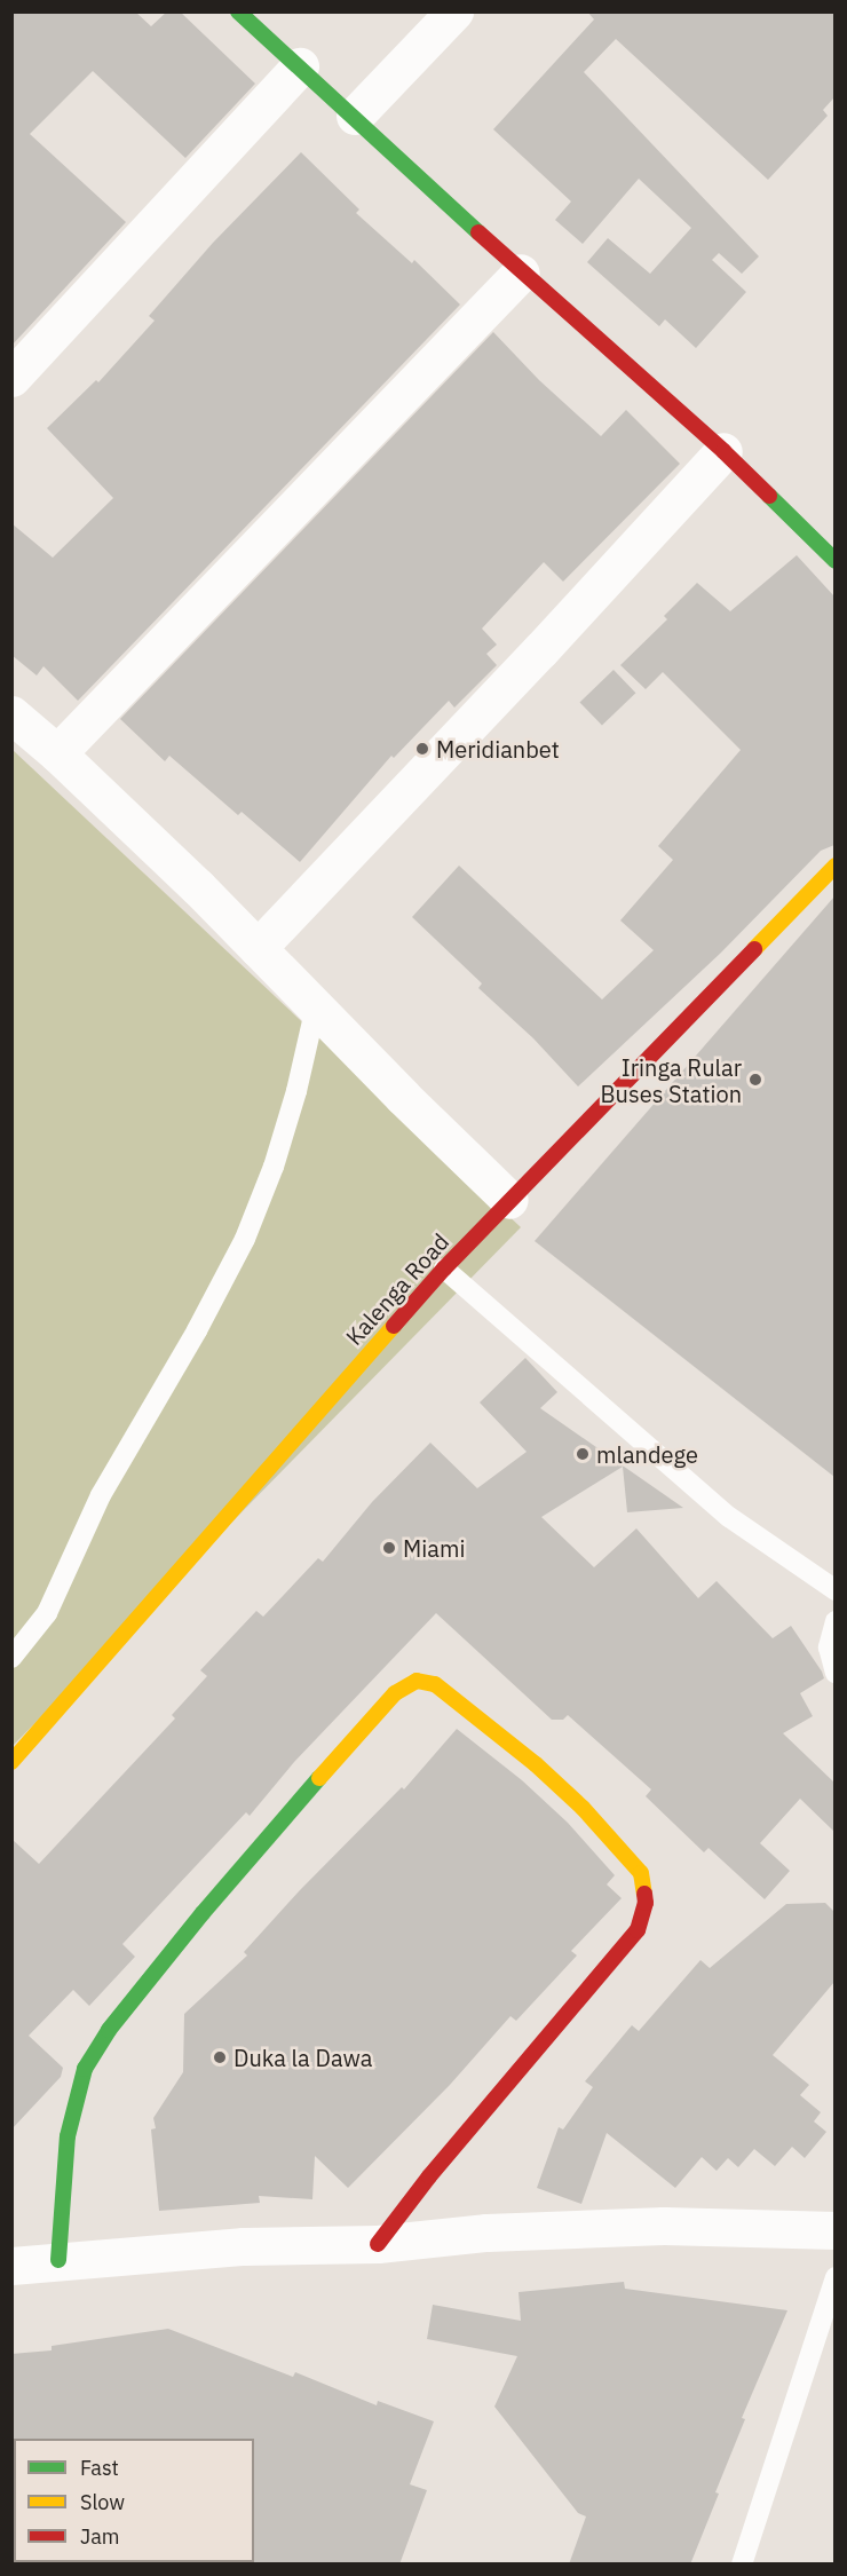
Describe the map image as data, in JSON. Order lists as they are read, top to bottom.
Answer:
{
  "streets": {
    "street": ["Kalenga Road"]
  },
  "places": [
    "Meridianbet",
    "Iringa Rular Buses Station",
    "mlandege",
    "Miami",
    "Duka la Dawa"
  ],
  "legend": ["Fast", "Slow", "Jam"]
}
